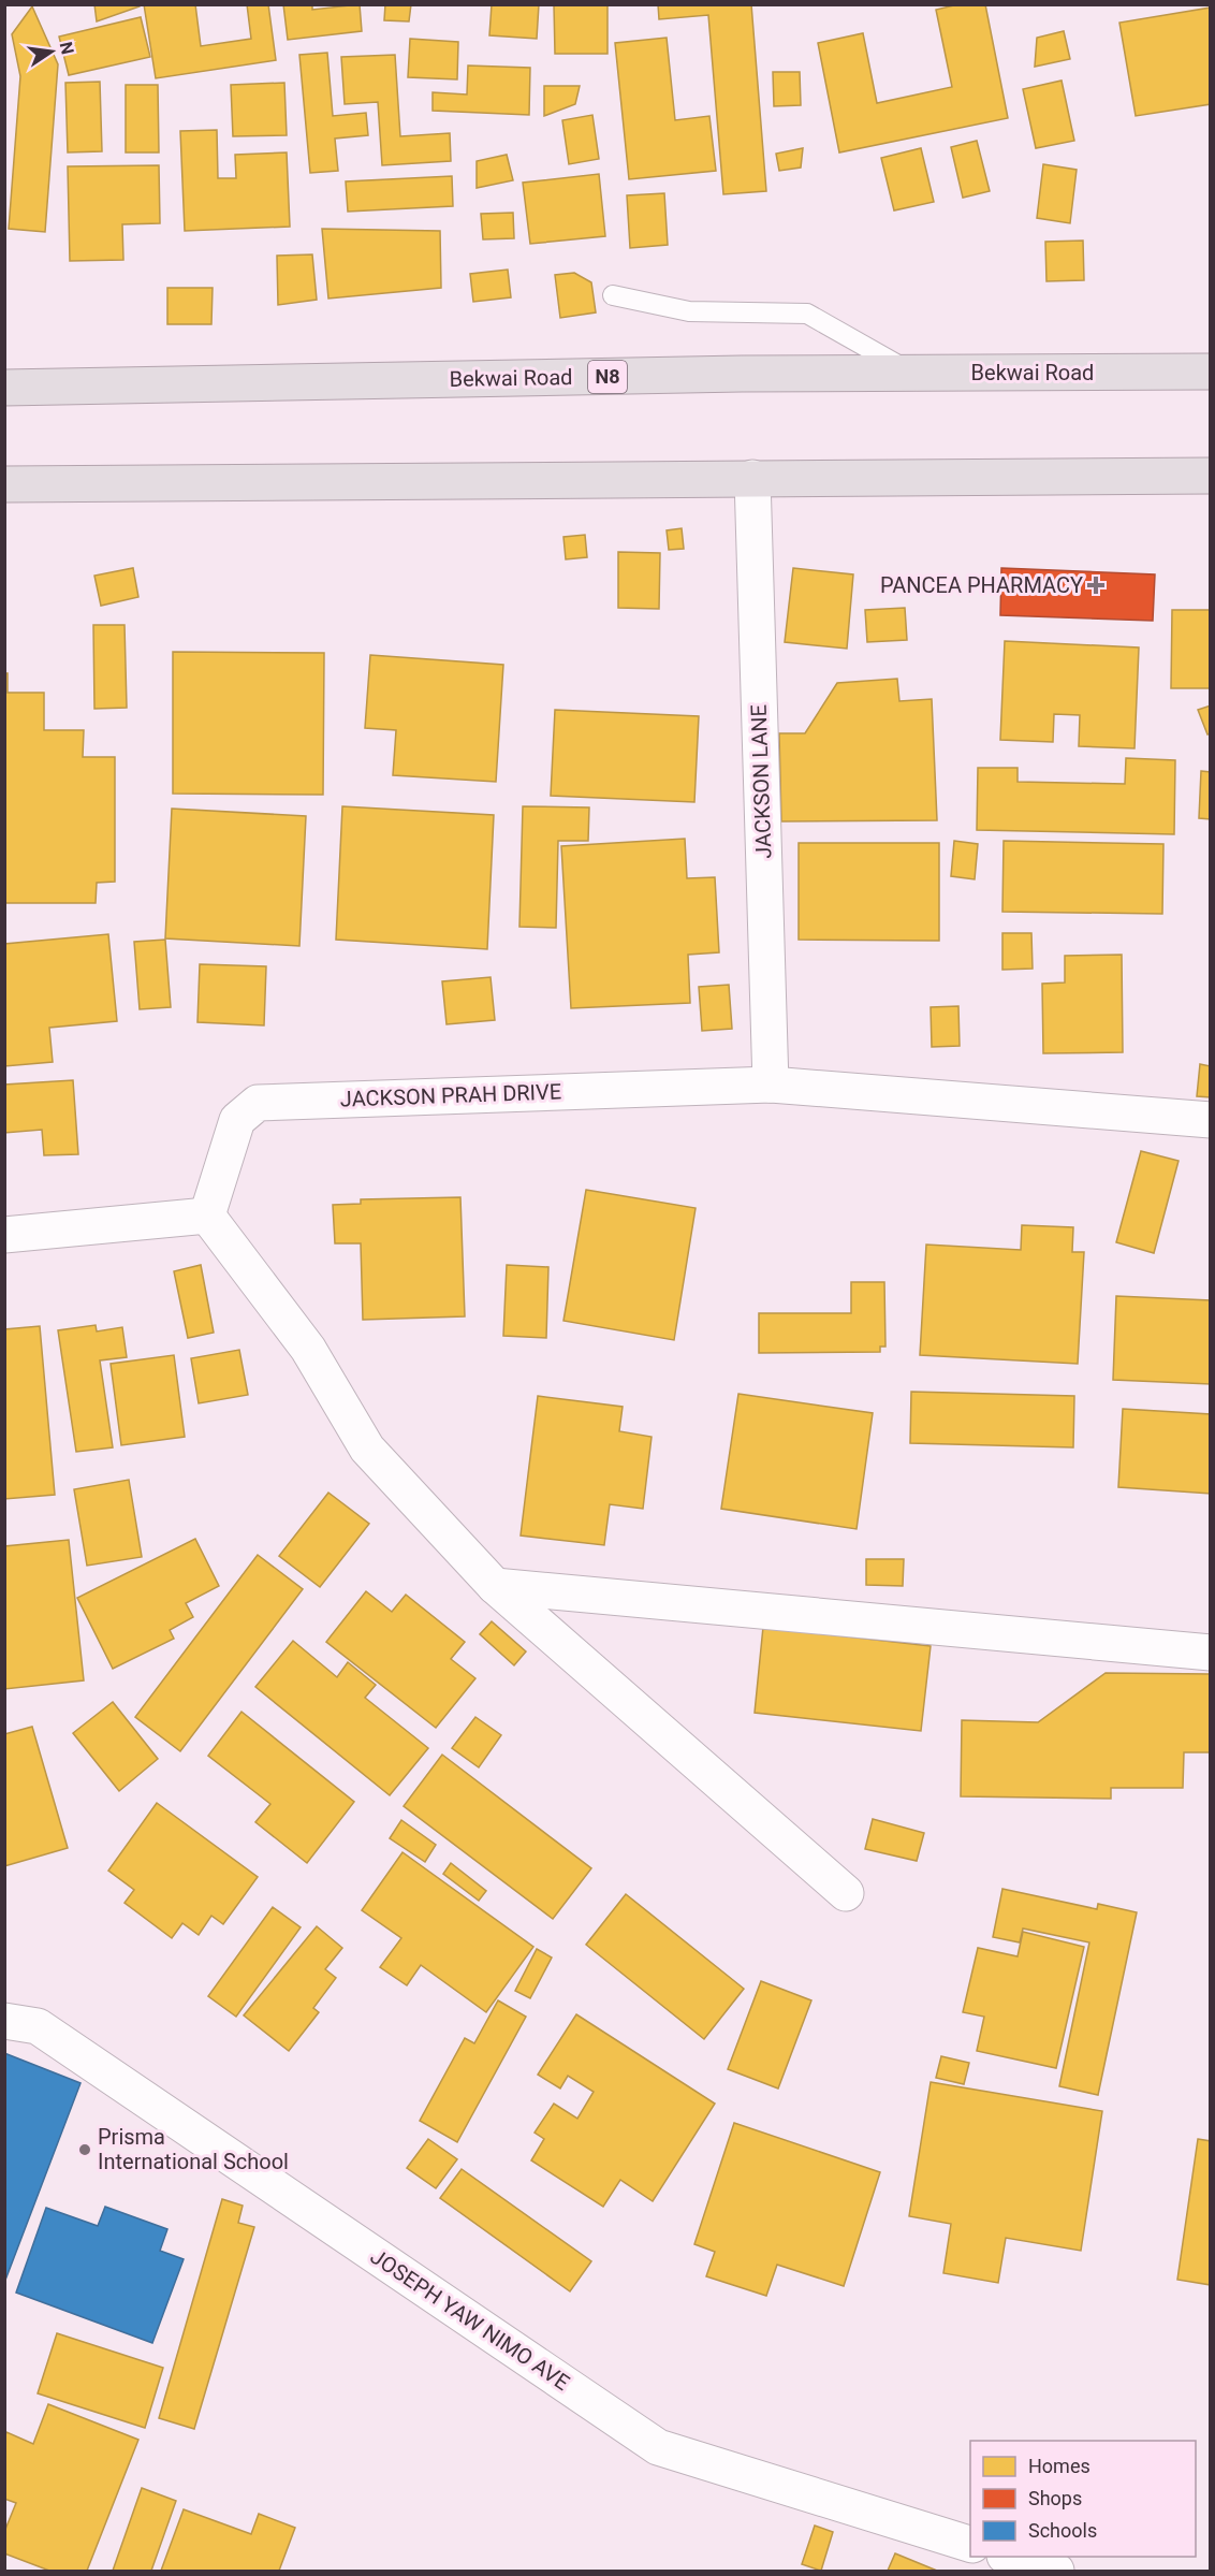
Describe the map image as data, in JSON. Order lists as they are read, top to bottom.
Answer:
{
  "streets": {
    "highway": ["Bekwai Road", "N8"],
    "street": ["JACKSON LANE", "JACKSON PRAH DRIVE", "JOSEPH YAW NIMO AVE"]
  },
  "crossings": [
    ["JACKSON LANE", "JACKSON PRAH DRIVE"]
  ],
  "places": {
    "health": ["PANCEA PHARMACY"],
    "other": ["Prisma International School"]
  },
  "legend": ["Homes", "Shops", "Schools"],
  "north": "right"
}
